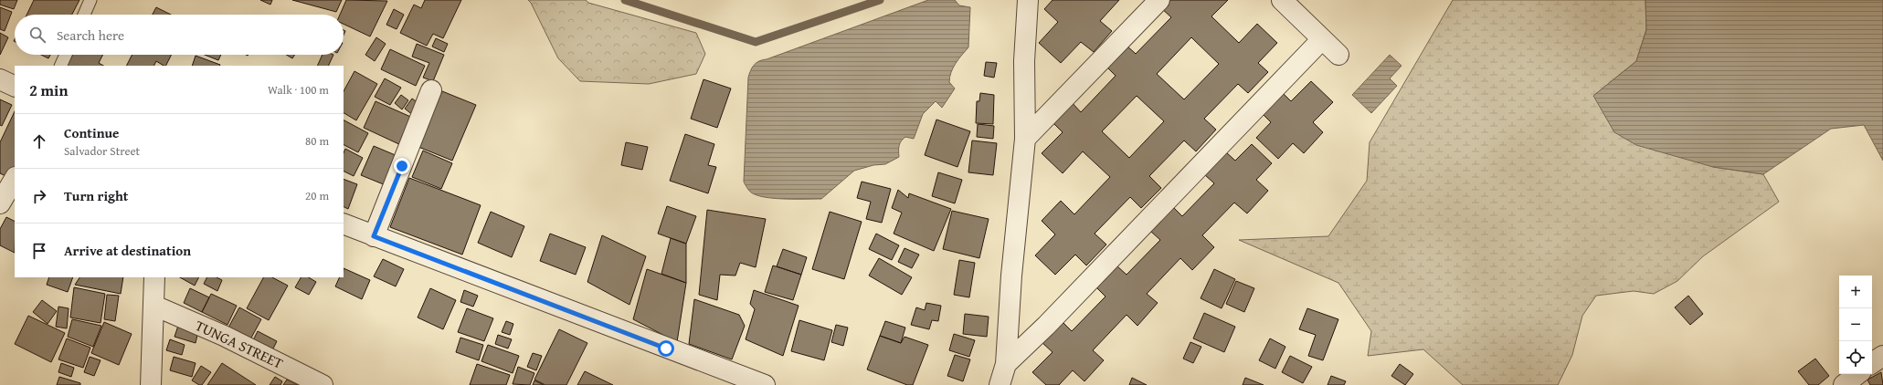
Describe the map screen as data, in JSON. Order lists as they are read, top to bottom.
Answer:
{
  "streets": {
    "street": ["TUNGA STREET"]
  },
  "page": {
    "search": "Search here",
    "heading": ["2 min", "Walk · 100 m"],
    "list": [
      ["Continue", "Salvador Street", "80 m"],
      ["Turn right", "20 m"],
      "Arrive at destination"
    ],
    "map_buttons": ["+", "−"]
  }
}
